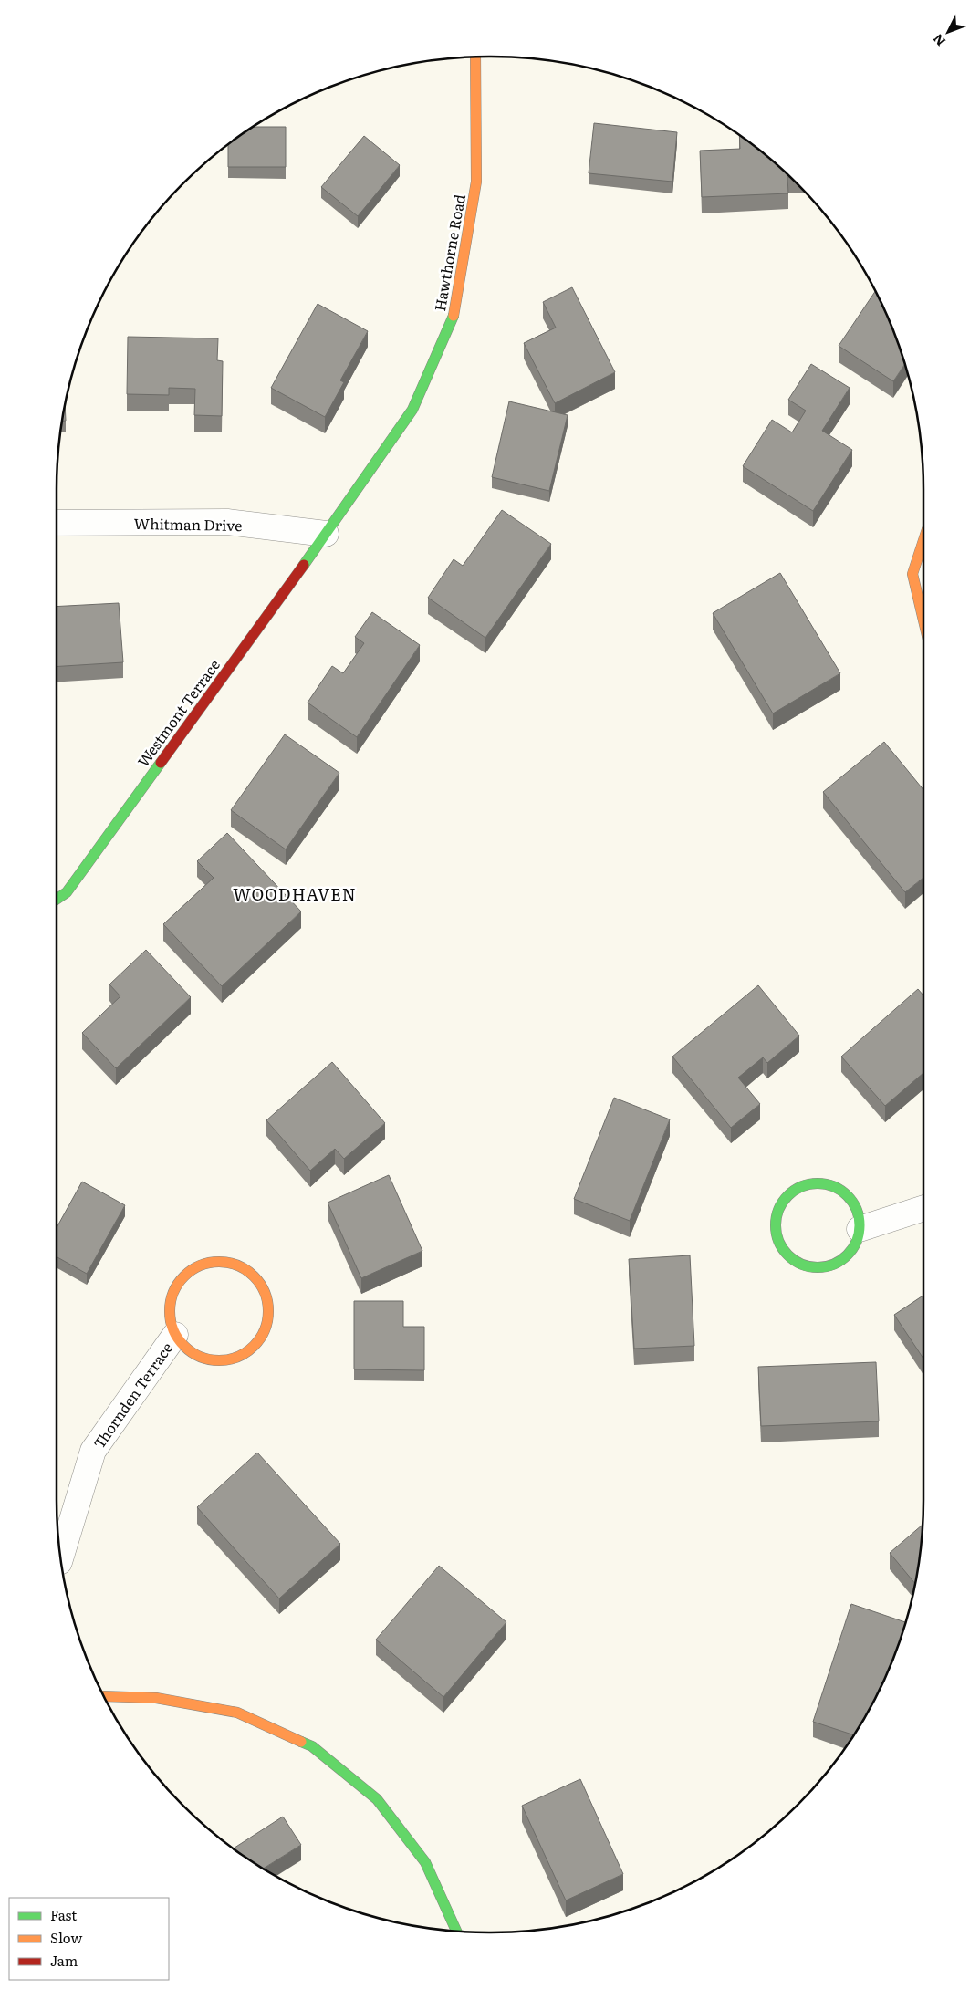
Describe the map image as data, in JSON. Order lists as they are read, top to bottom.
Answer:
{
  "streets": {
    "street": [
      "Hawthorne Road",
      "Whitman Drive",
      "Westmont Terrace",
      "Thornden Terrace"
    ]
  },
  "crossings": [
    ["Hawthorne Road", "Whitman Drive"],
    ["Hawthorne Road", "Westmont Terrace"],
    ["Whitman Drive", "Westmont Terrace"]
  ],
  "districts": ["WOODHAVEN"],
  "legend": ["Fast", "Slow", "Jam"],
  "north": "bottom left"
}
